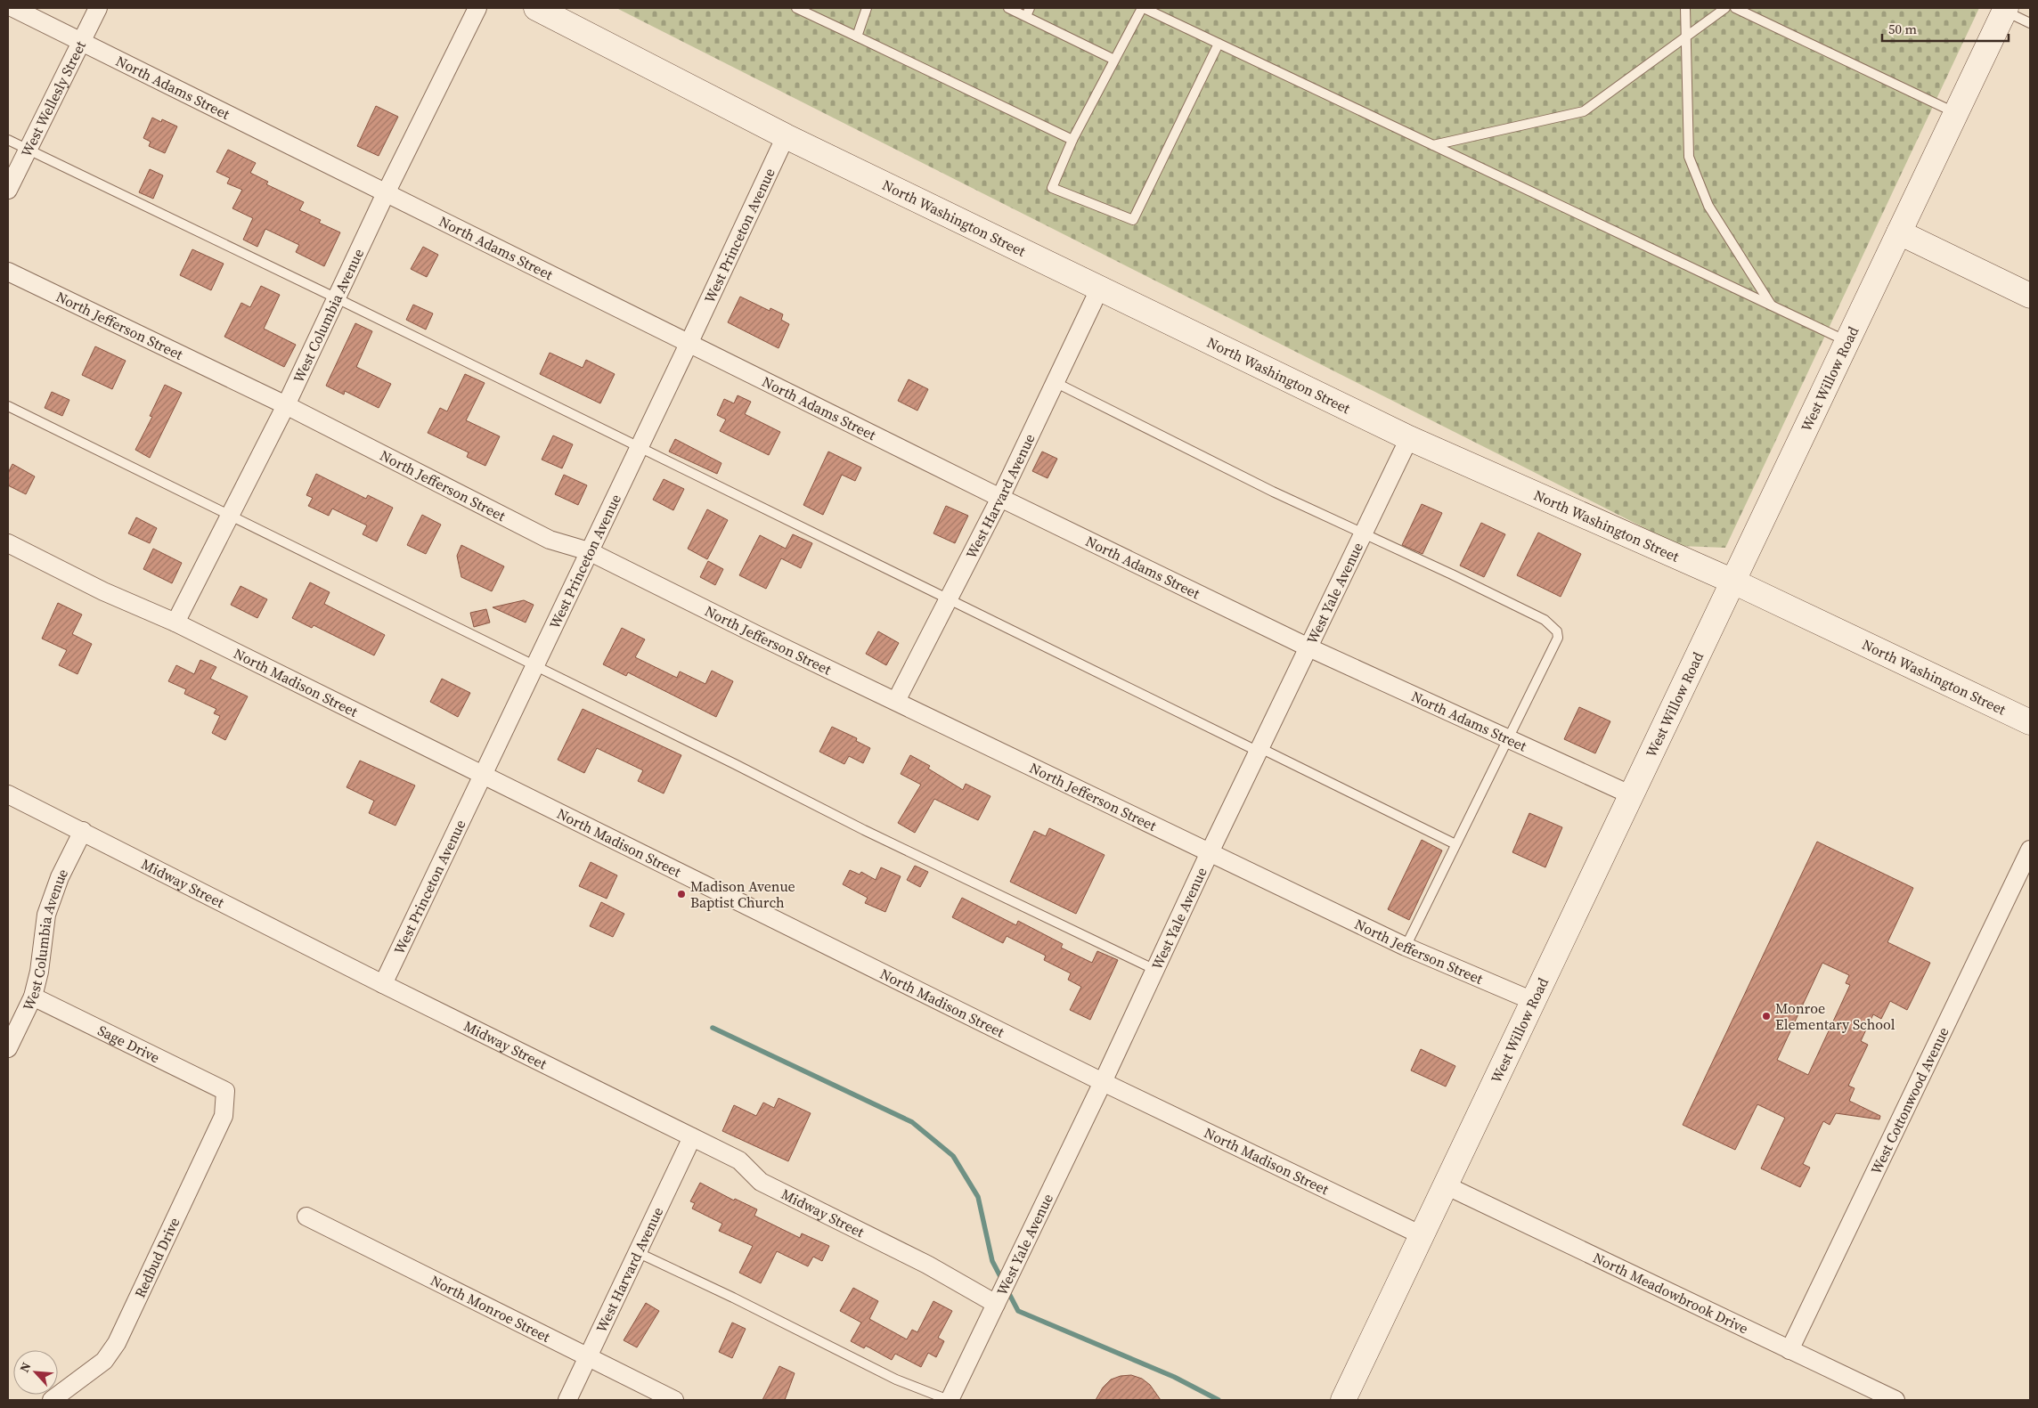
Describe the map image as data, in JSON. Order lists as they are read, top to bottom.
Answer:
{
  "streets": {
    "street": [
      "North Adams Street",
      "West Wellesly Street",
      "North Washington Street",
      "West Princeton Avenue",
      "West Columbia Avenue",
      "North Jefferson Street",
      "West Willow Road",
      "West Harvard Avenue",
      "West Yale Avenue",
      "North Madison Street",
      "Midway Street",
      "Sage Drive",
      "West Cottonwood Avenue",
      "Redbud Drive",
      "North Meadowbrook Drive",
      "North Monroe Street"
    ]
  },
  "crossings": [
    ["North Adams Street", "West Wellesly Street"],
    ["North Adams Street", "West Princeton Avenue"],
    ["North Adams Street", "West Columbia Avenue"],
    ["North Adams Street", "West Willow Road"],
    ["North Adams Street", "West Harvard Avenue"],
    ["North Adams Street", "West Yale Avenue"],
    ["North Washington Street", "West Princeton Avenue"],
    ["North Washington Street", "West Willow Road"],
    ["North Washington Street", "West Harvard Avenue"],
    ["North Washington Street", "West Yale Avenue"],
    ["West Princeton Avenue", "North Jefferson Street"],
    ["West Princeton Avenue", "North Madison Street"],
    ["West Princeton Avenue", "Midway Street"],
    ["West Columbia Avenue", "North Jefferson Street"],
    ["West Columbia Avenue", "North Madison Street"],
    ["West Columbia Avenue", "Midway Street"],
    ["West Columbia Avenue", "Sage Drive"],
    ["North Jefferson Street", "West Willow Road"],
    ["North Jefferson Street", "West Harvard Avenue"],
    ["North Jefferson Street", "West Yale Avenue"],
    ["West Willow Road", "North Madison Street"],
    ["West Willow Road", "North Meadowbrook Drive"],
    ["West Harvard Avenue", "Midway Street"],
    ["West Harvard Avenue", "North Monroe Street"],
    ["West Yale Avenue", "North Madison Street"],
    ["West Yale Avenue", "Midway Street"],
    ["Sage Drive", "Redbud Drive"],
    ["West Cottonwood Avenue", "North Meadowbrook Drive"]
  ],
  "places": ["Madison Avenue Baptist Church", "Monroe Elementary School"],
  "scale_bar": "50 m",
  "north": "top left"
}
